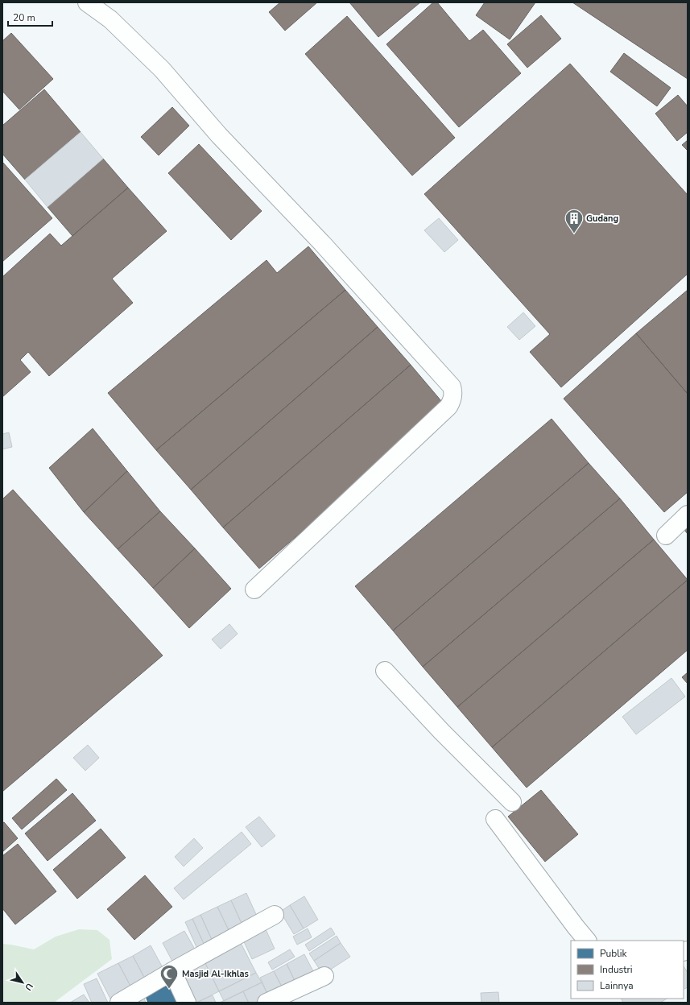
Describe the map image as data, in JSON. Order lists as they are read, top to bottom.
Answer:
{
  "places": {
    "building": ["Gudang"],
    "mosque": ["Masjid Al-Ikhlas"]
  },
  "legend": ["Publik", "Industri", "Lainnya"],
  "scale_bar": "20 m",
  "north": "bottom right"
}
